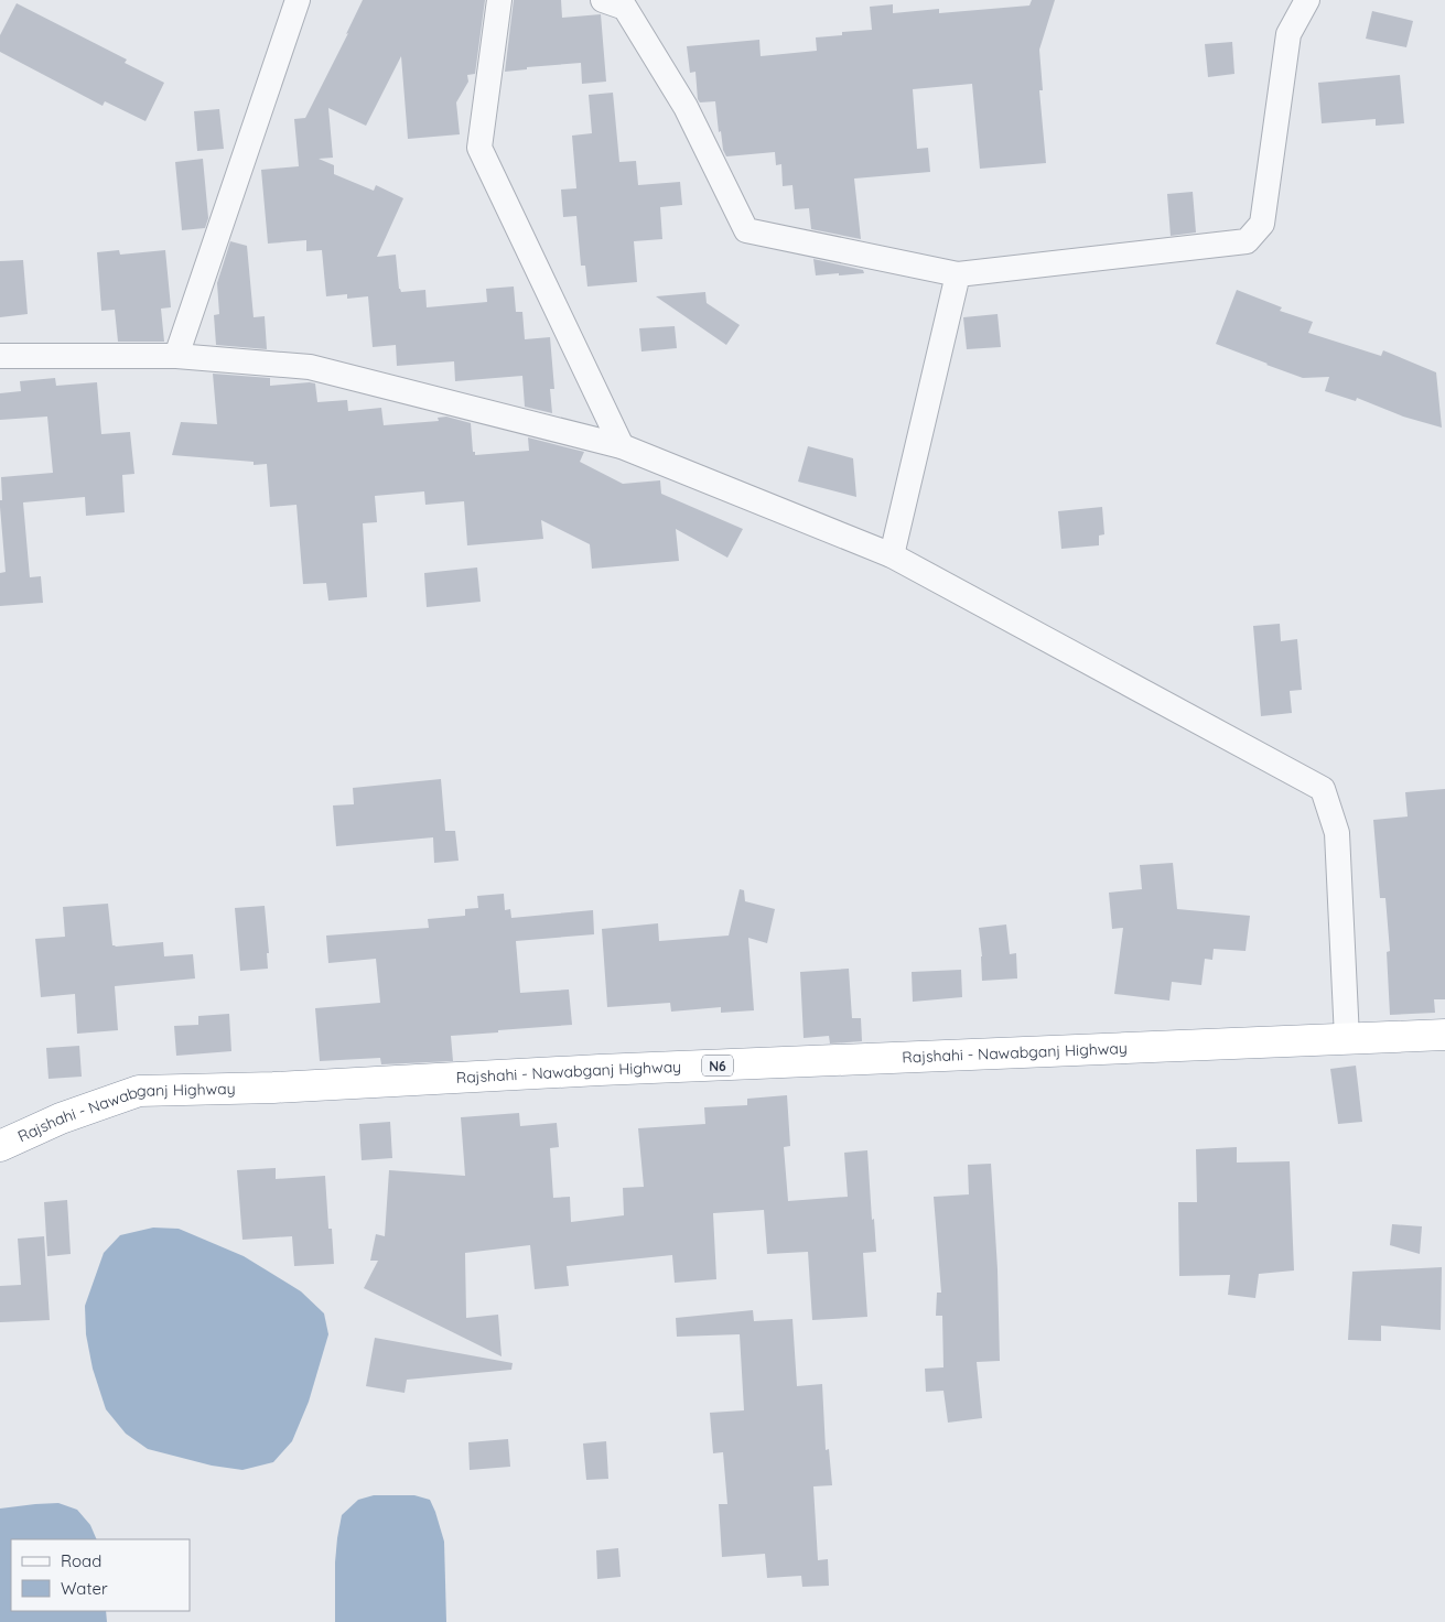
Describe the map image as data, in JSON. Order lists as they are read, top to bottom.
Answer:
{
  "streets": {
    "highway": ["Rajshahi - Nawabganj Highway", "N6"]
  },
  "legend": ["Road", "Water"]
}
